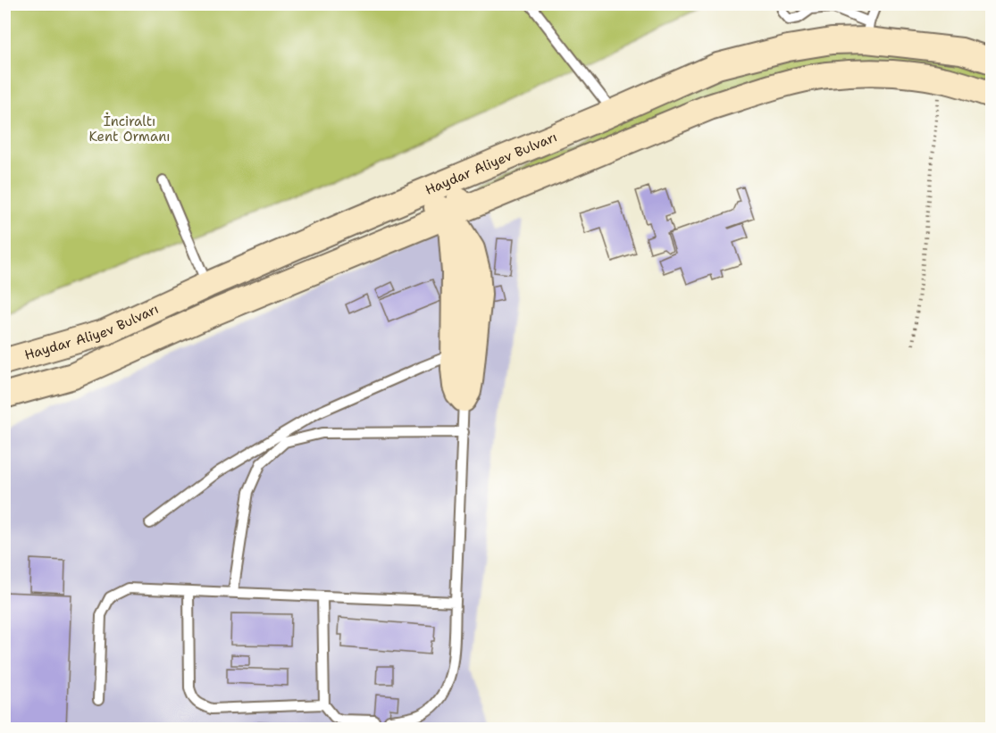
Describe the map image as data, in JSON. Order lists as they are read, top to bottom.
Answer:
{
  "streets": {
    "main road": ["Haydar Aliyev Bulvarı"]
  },
  "parks": ["İnciraltı Kent Ormanı"]
}
